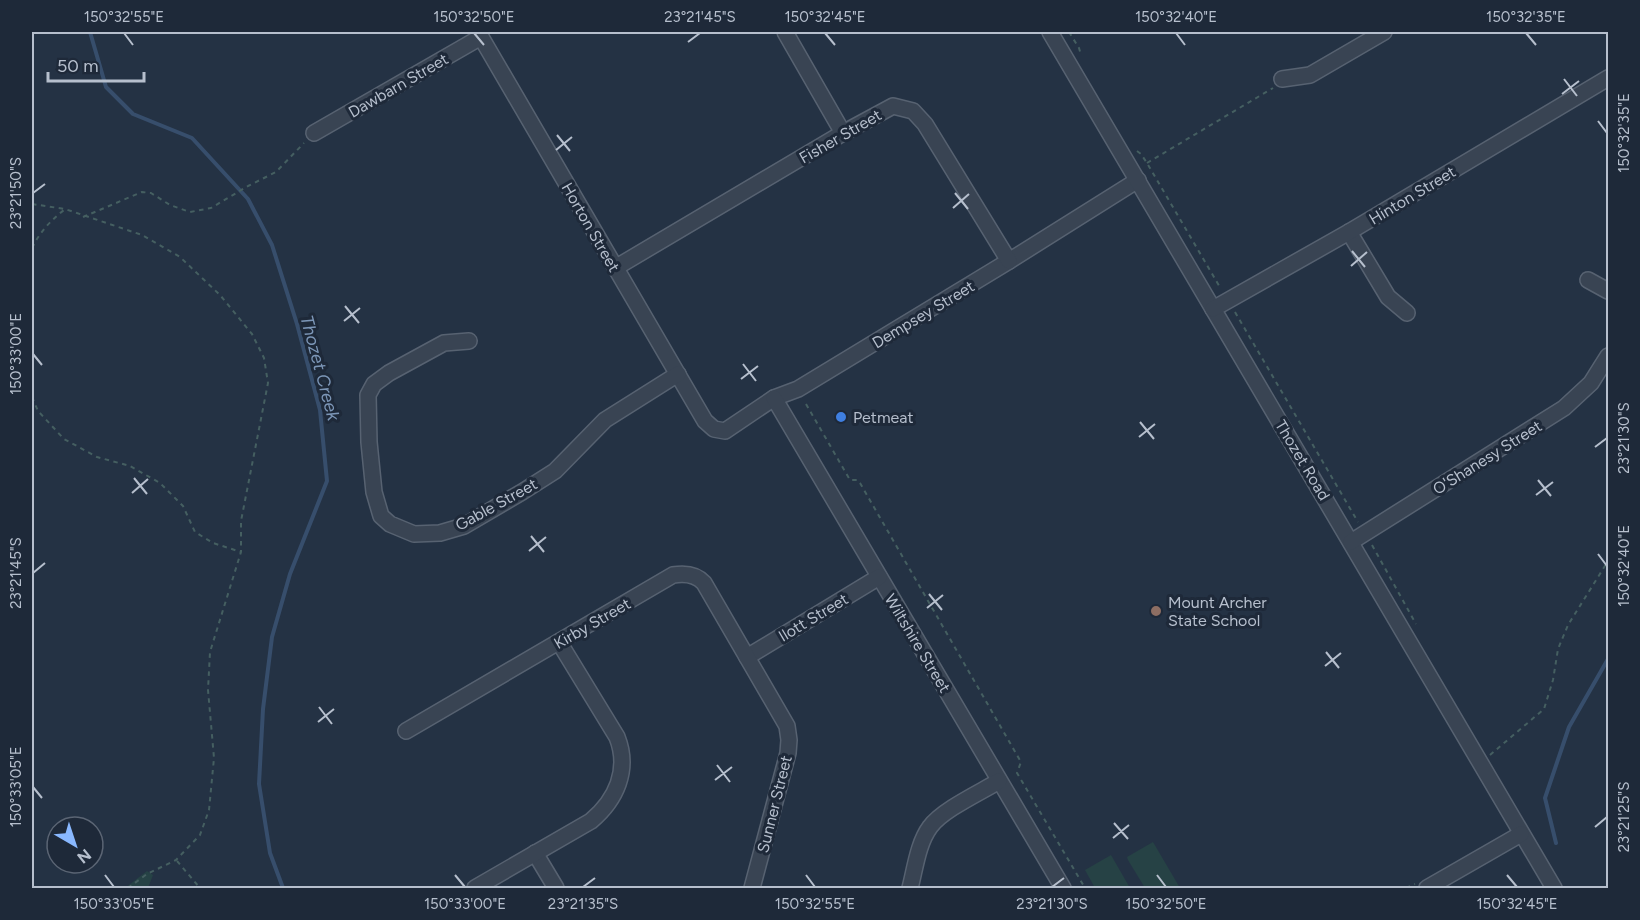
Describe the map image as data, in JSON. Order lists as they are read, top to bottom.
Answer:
{
  "streets": {
    "street": [
      "Dawbarn Street",
      "Fisher Street",
      "Hinton Street",
      "Horton Street",
      "Dempsey Street",
      "O'Shanesy Street",
      "Thozet Road",
      "Gable Street",
      "Ilott Street",
      "Kirby Street",
      "Wiltshire Street",
      "Sunner Street"
    ]
  },
  "crossings": [
    ["Dawbarn Street", "Horton Street"],
    ["Fisher Street", "Horton Street"],
    ["Fisher Street", "Dempsey Street"],
    ["Hinton Street", "Thozet Road"],
    ["Horton Street", "Dempsey Street"],
    ["Horton Street", "Gable Street"],
    ["Dempsey Street", "Thozet Road"],
    ["Dempsey Street", "Wiltshire Street"],
    ["O'Shanesy Street", "Thozet Road"],
    ["Ilott Street", "Kirby Street"],
    ["Ilott Street", "Wiltshire Street"],
    ["Ilott Street", "Sunner Street"],
    ["Kirby Street", "Sunner Street"]
  ],
  "water": ["Thozet Creek"],
  "places": ["Petmeat", "Mount Archer State School"],
  "scale_bar": "50 m",
  "north": "bottom right",
  "coordinates": [
    "150°32'55\"E",
    "150°32'50\"E",
    "23°21'45\"S",
    "150°32'45\"E",
    "150°32'40\"E",
    "150°32'35\"E",
    "23°21'50\"S",
    "150°33'00\"E",
    "23°21'30\"S",
    "150°33'05\"E",
    "23°21'25\"S",
    "23°21'35\"S"
  ]
}
